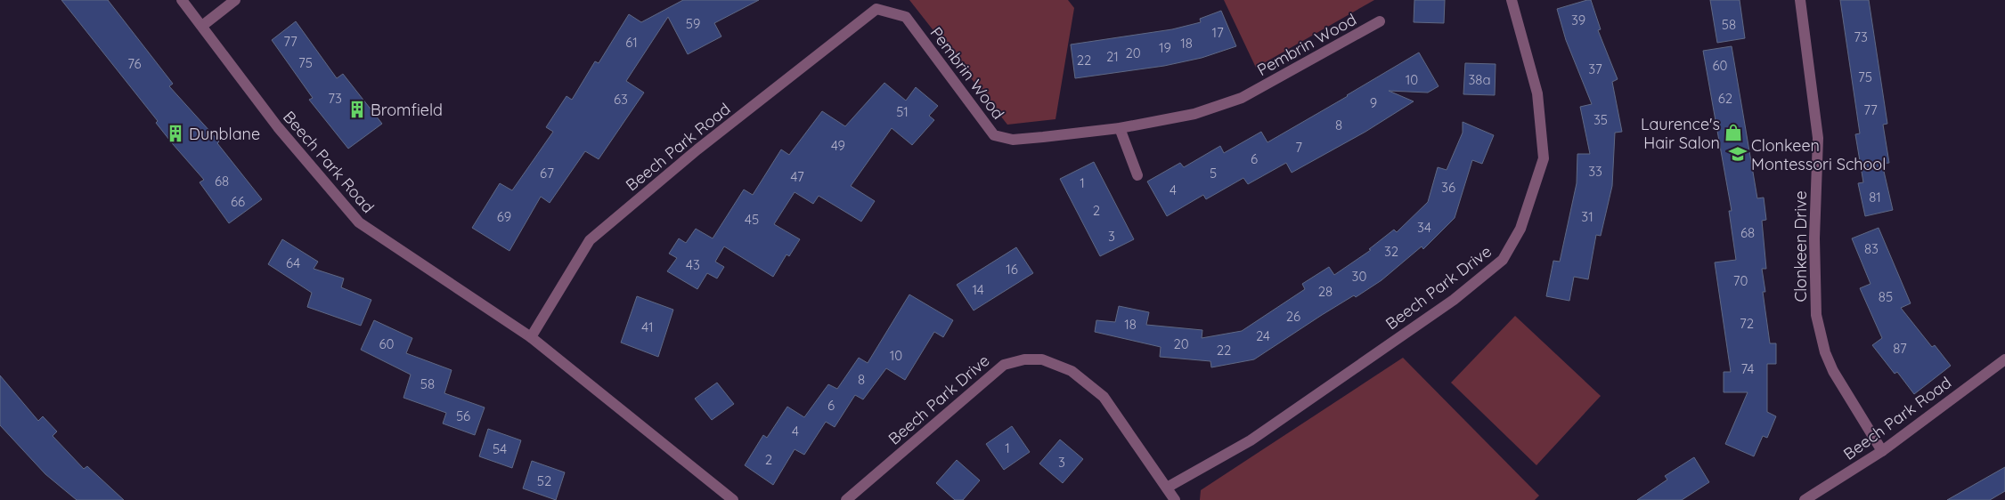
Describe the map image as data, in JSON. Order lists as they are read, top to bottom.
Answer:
{
  "streets": {
    "street": [
      "Pembrin Wood",
      "Beech Park Road",
      "Clonkeen Drive",
      "Beech Park Drive"
    ]
  },
  "crossings": [
    ["Pembrin Wood", "Beech Park Road"],
    ["Beech Park Road", "Clonkeen Drive"]
  ],
  "places": {
    "building": ["Bromfield", "Dunblane"],
    "shop": ["Laurence's Hair Salon"],
    "school or university": ["Clonkeen Montessori School"]
  },
  "house_numbers": [
    "39",
    "59",
    "58",
    "17",
    "73",
    "77",
    "61",
    "18",
    "19",
    "20",
    "21",
    "22",
    "75",
    "76",
    "60",
    "37",
    "75",
    "10",
    "38a",
    "73",
    "62",
    "63",
    "9",
    "77",
    "51",
    "35",
    "8",
    "49",
    "7",
    "6",
    "33",
    "67",
    "5",
    "47",
    "68",
    "1",
    "36",
    "4",
    "81",
    "66",
    "2",
    "69",
    "31",
    "45",
    "34",
    "68",
    "3",
    "83",
    "32",
    "64",
    "43",
    "16",
    "30",
    "70",
    "14",
    "28",
    "85",
    "26",
    "72",
    "18",
    "41",
    "24",
    "60",
    "20",
    "87",
    "22",
    "10",
    "74",
    "8",
    "58",
    "6",
    "56",
    "4",
    "1",
    "54",
    "2",
    "3",
    "52"
  ]
}
